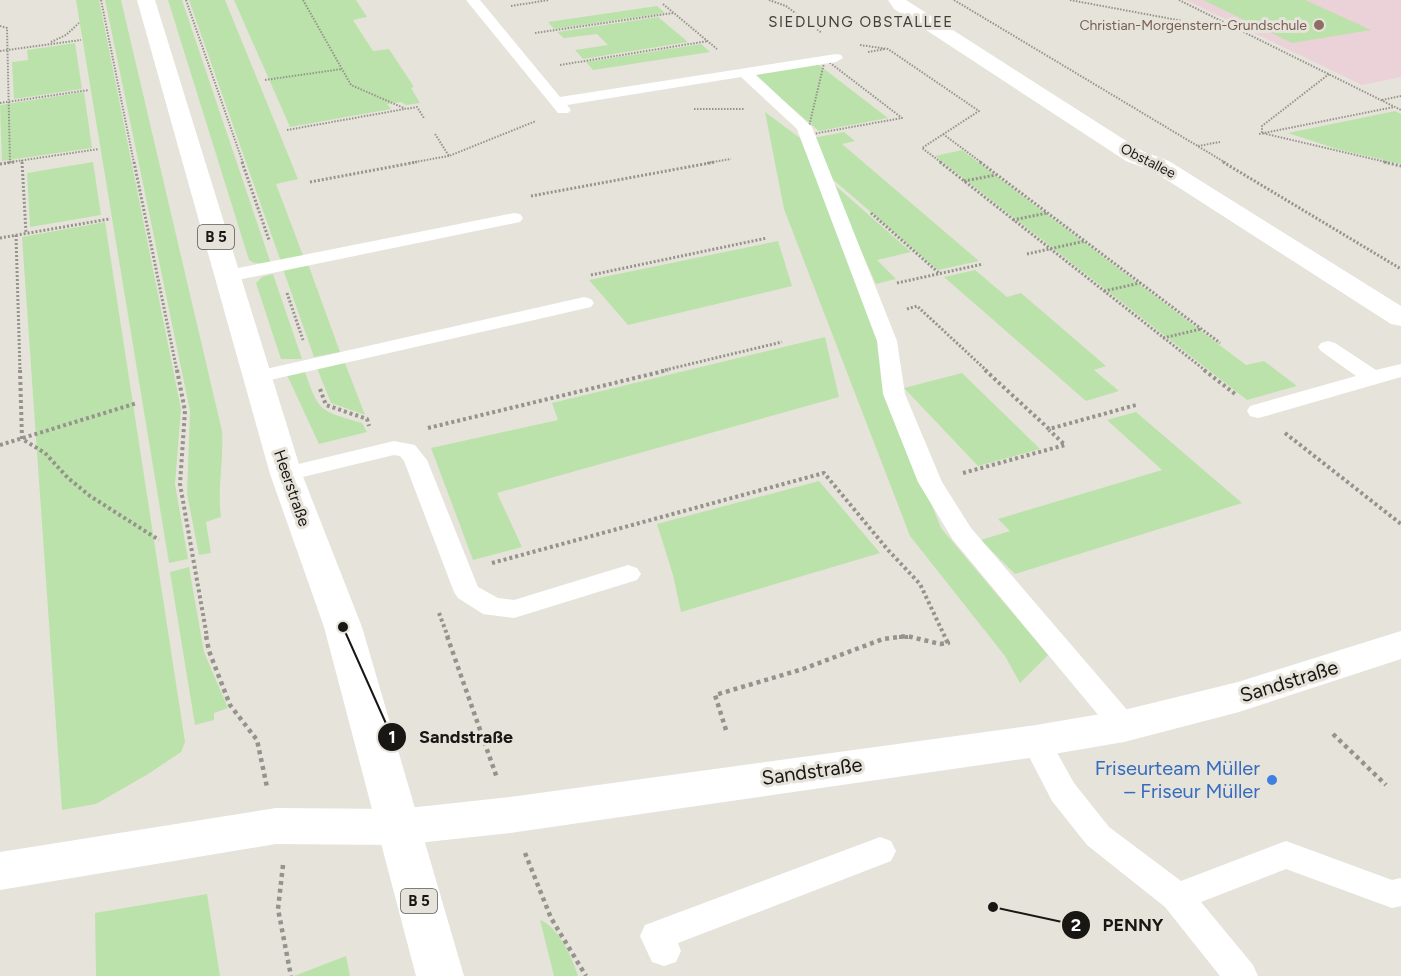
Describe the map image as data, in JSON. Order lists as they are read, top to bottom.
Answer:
{
  "streets": {
    "street": [
      "Obstallee",
      "B 5",
      "Heerstraße",
      "Sandstraße"
    ]
  },
  "crossings": [
    ["Heerstraße", "Sandstraße"]
  ],
  "districts": ["SIEDLUNG OBSTALLEE"],
  "places": [
    "Christian-Morgenstern-Grundschule",
    "Sandstraße",
    "Friseurteam Müller – Friseur Müller",
    "PENNY"
  ]
}
